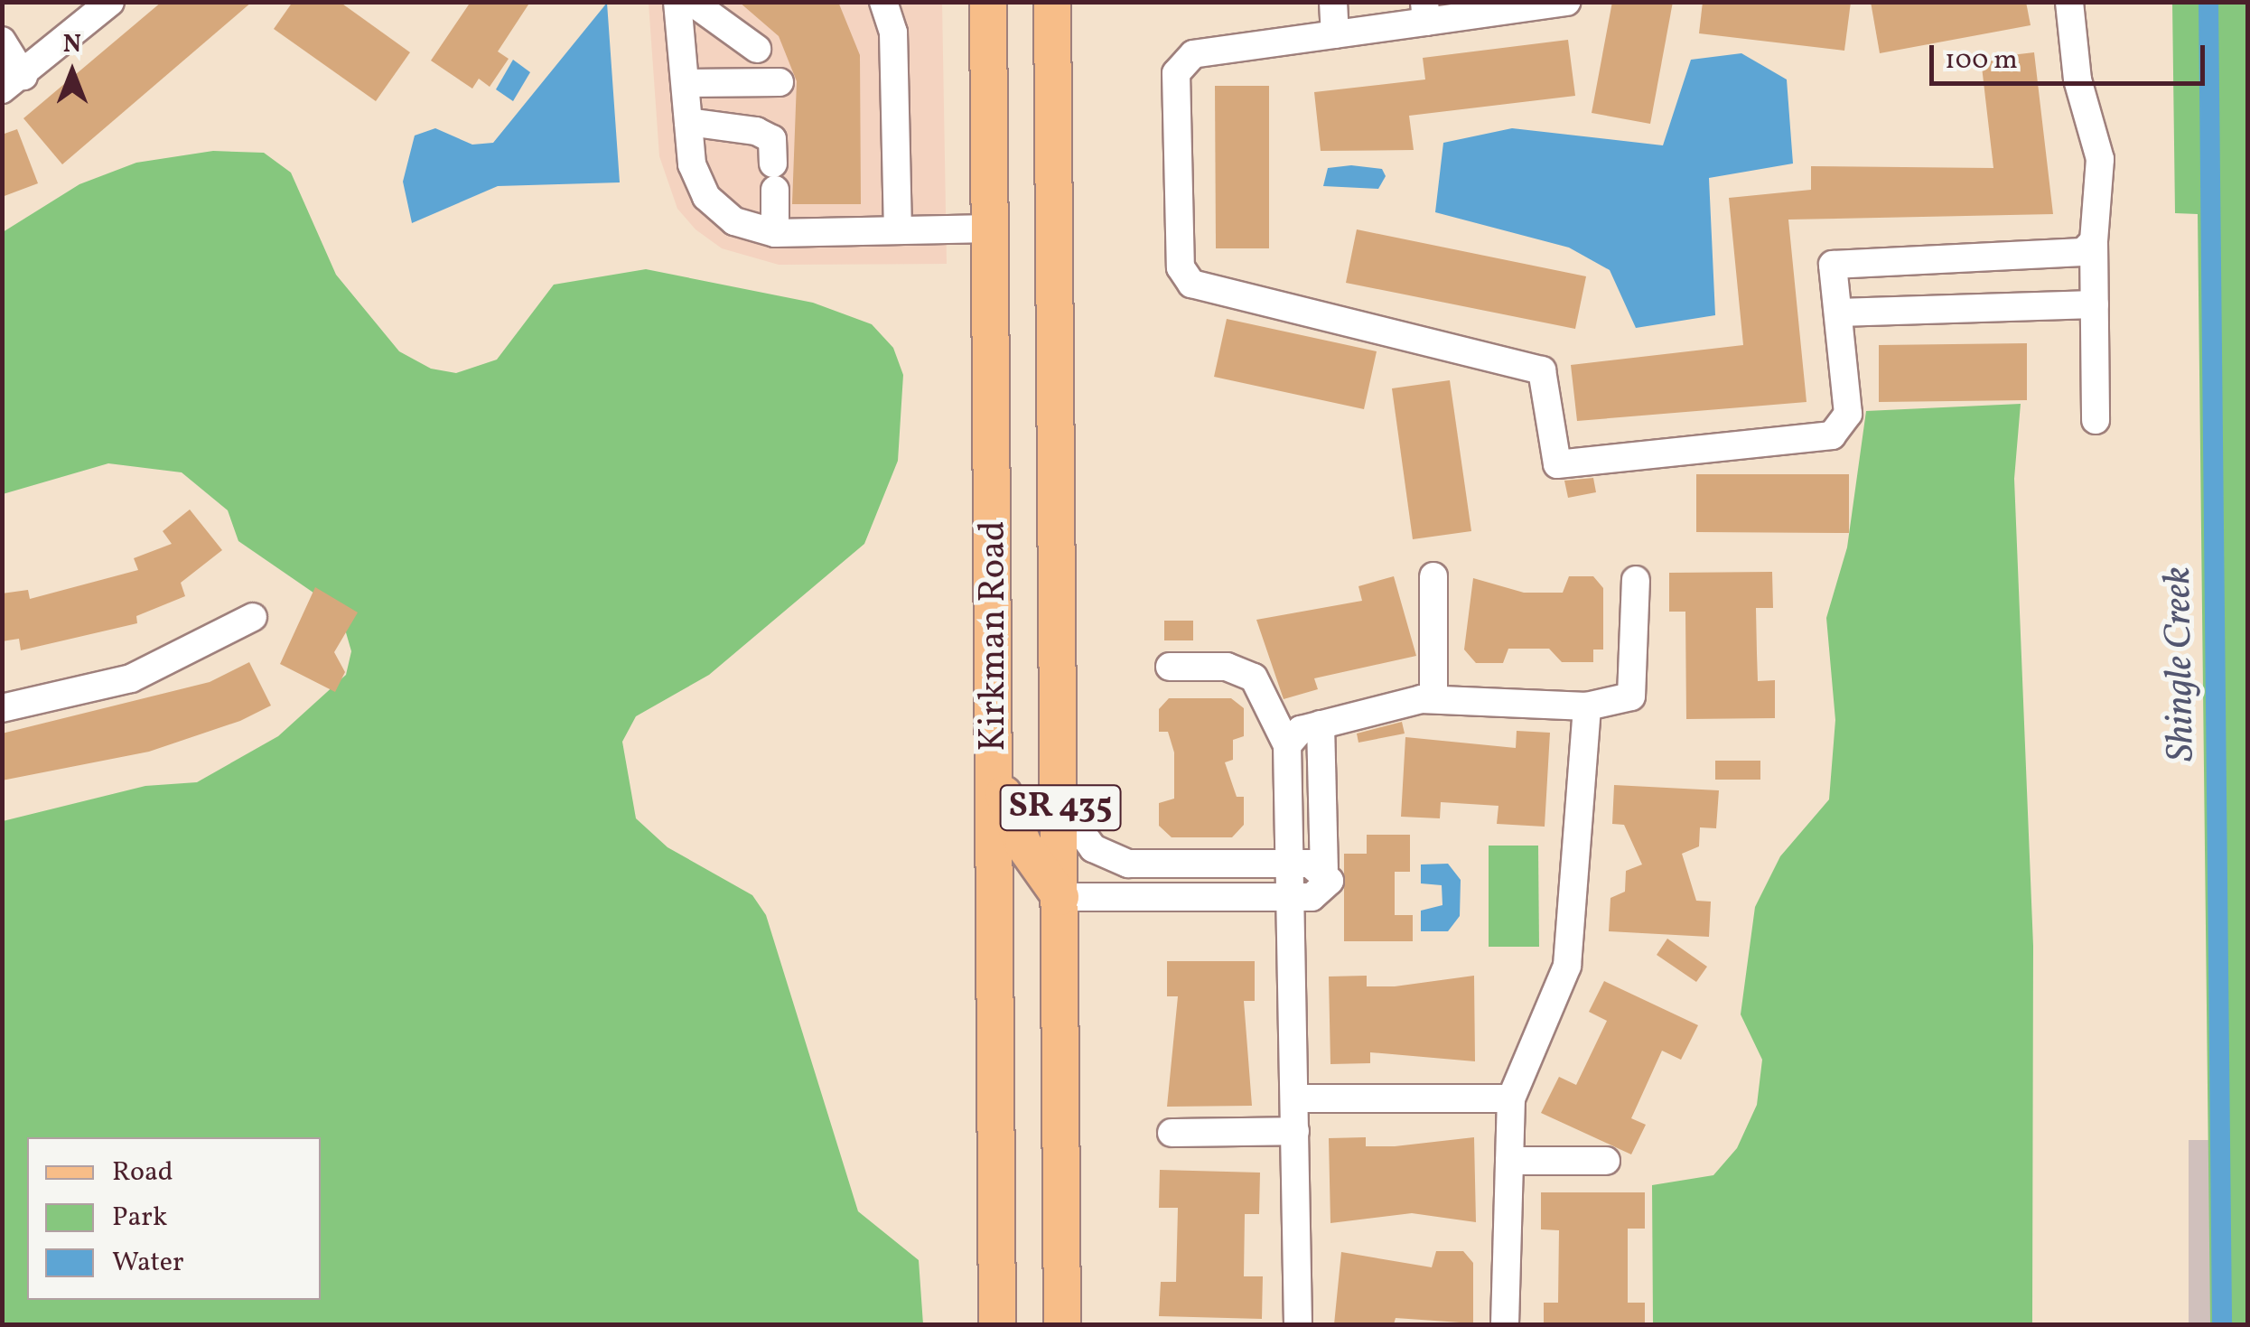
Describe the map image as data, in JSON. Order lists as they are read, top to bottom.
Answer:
{
  "streets": {
    "main road": ["Kirkman Road", "SR 435"]
  },
  "water": ["Shingle Creek"],
  "legend": ["Road", "Park", "Water"],
  "scale_bar": "100 m",
  "north": "top"
}
